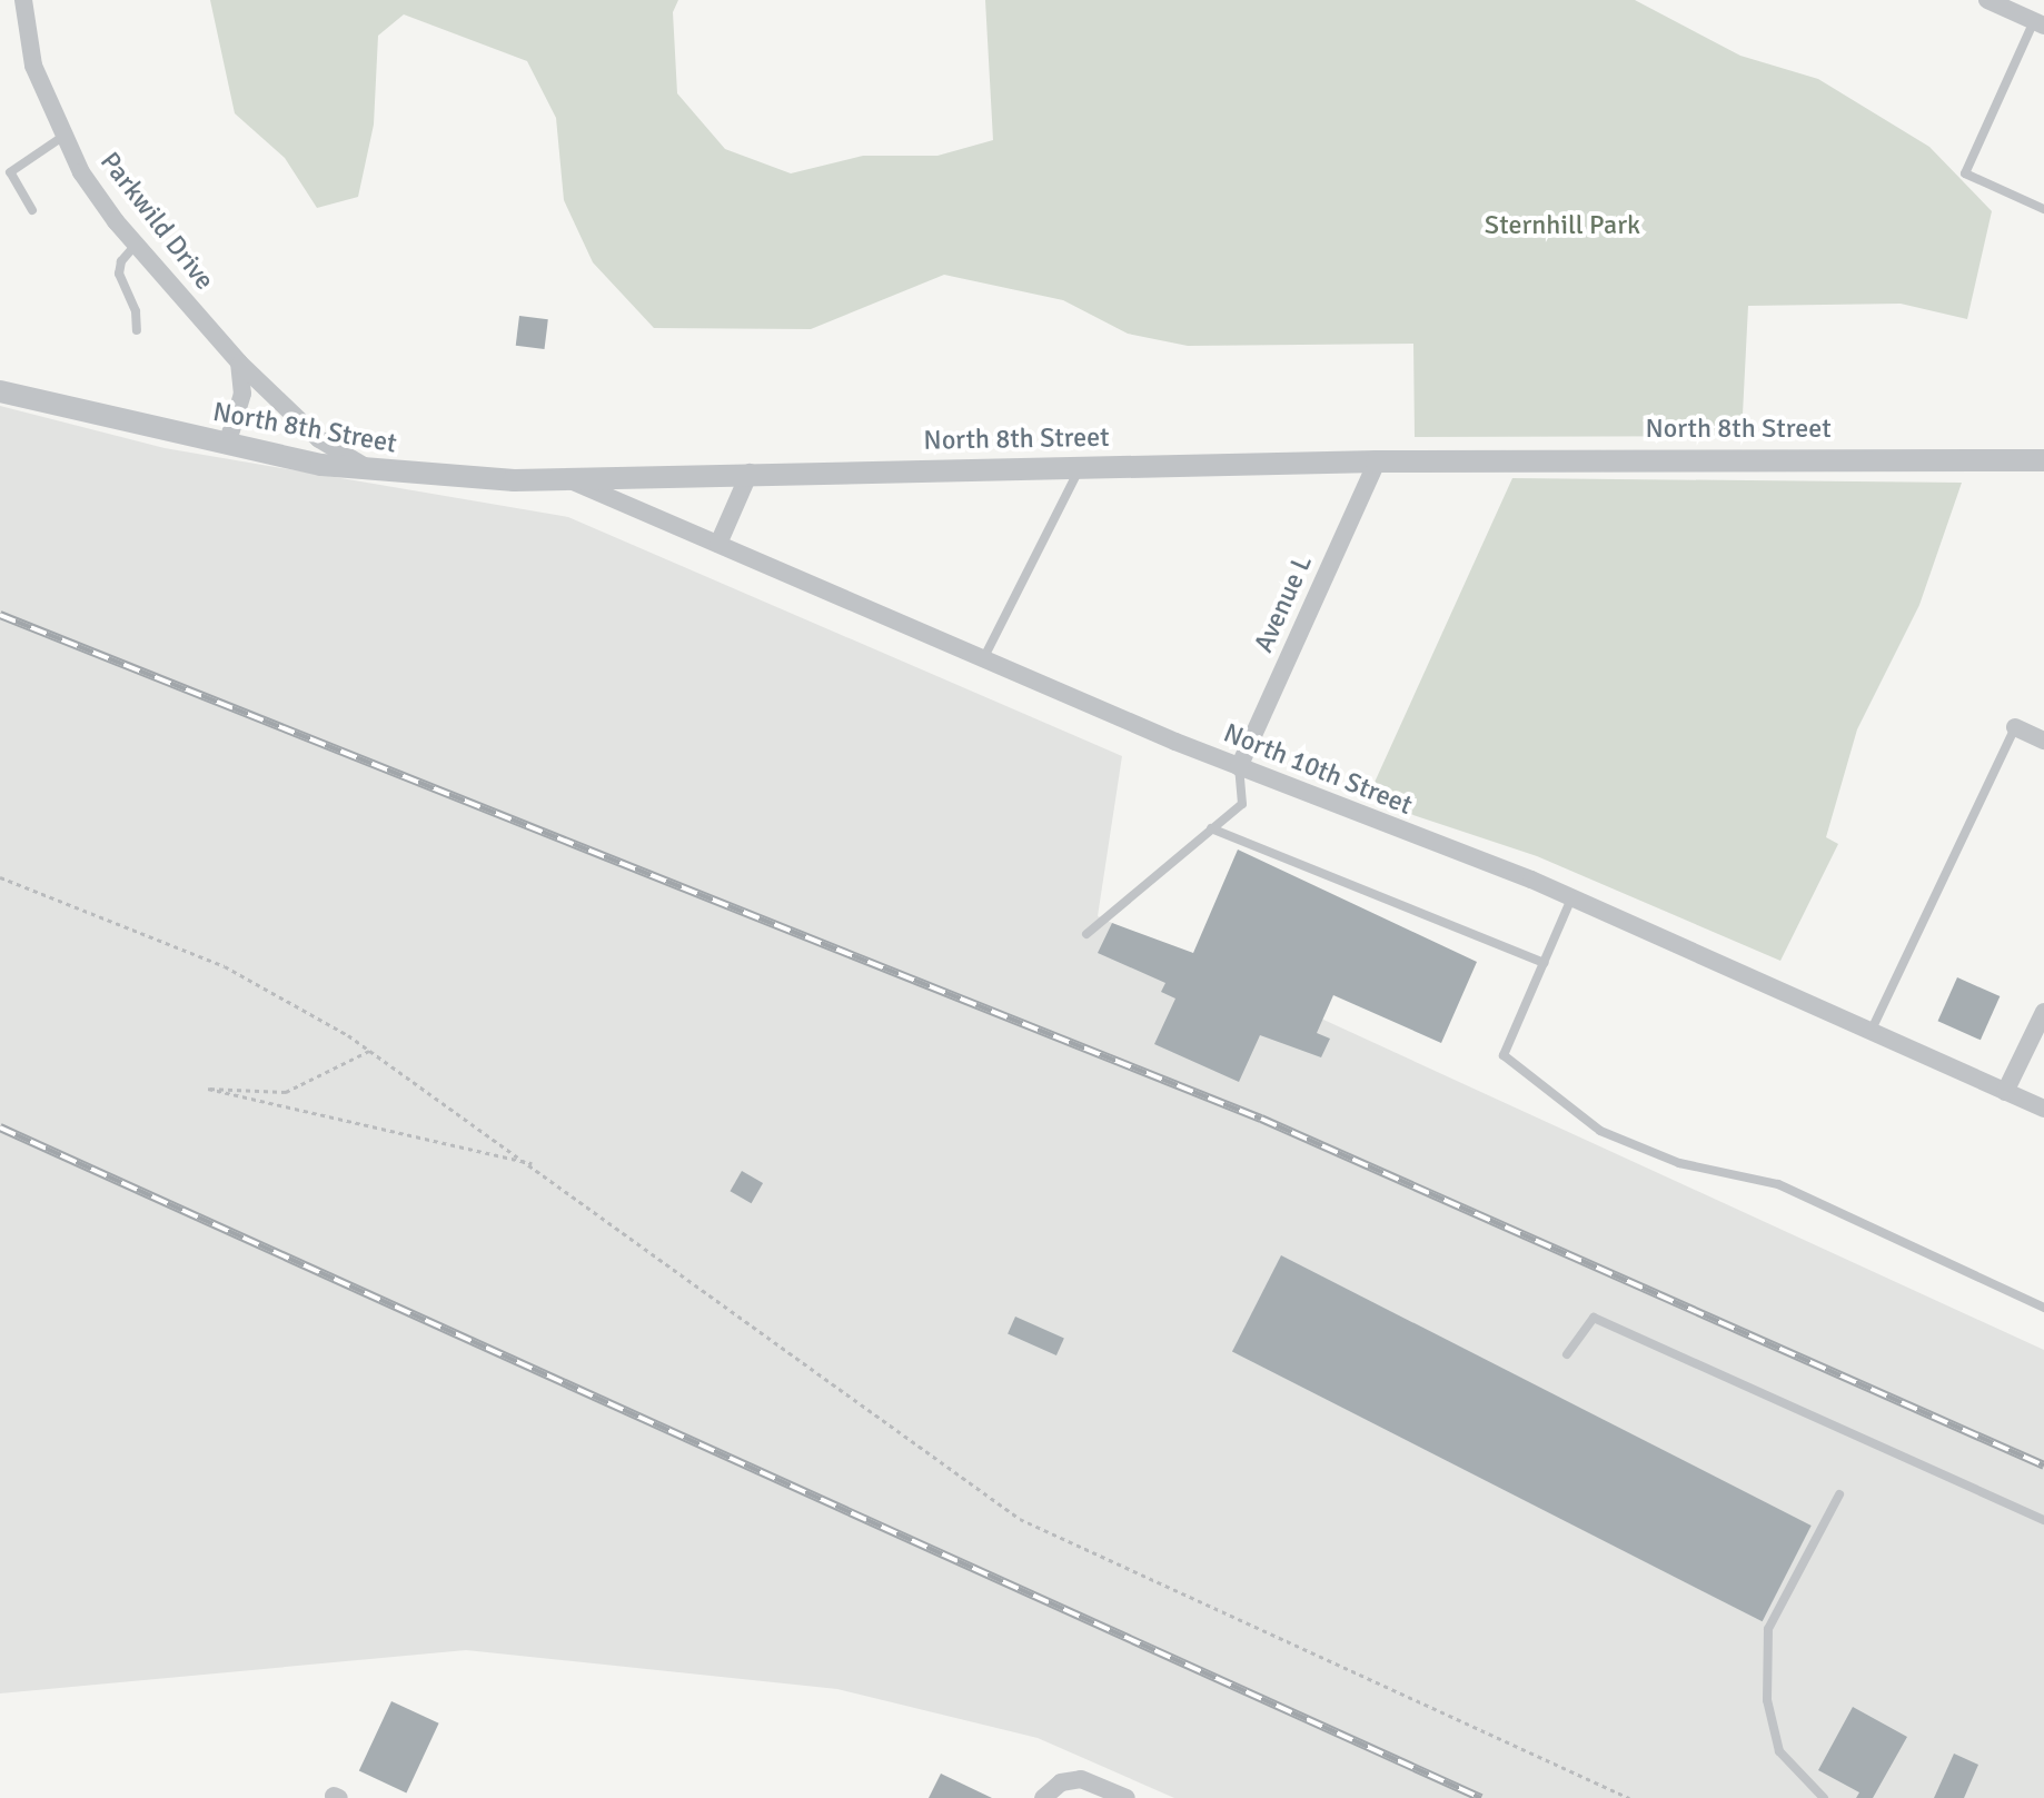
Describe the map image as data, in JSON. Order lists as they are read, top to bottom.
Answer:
{
  "streets": {
    "street": [
      "Parkwild Drive",
      "North 8th Street",
      "Avenue L",
      "North 10th Street"
    ]
  },
  "crossings": [
    ["Parkwild Drive", "North 8th Street"],
    ["North 8th Street", "Avenue L"],
    ["North 8th Street", "North 10th Street"],
    ["Avenue L", "North 10th Street"]
  ],
  "parks": ["Sternhill Park"]
}
